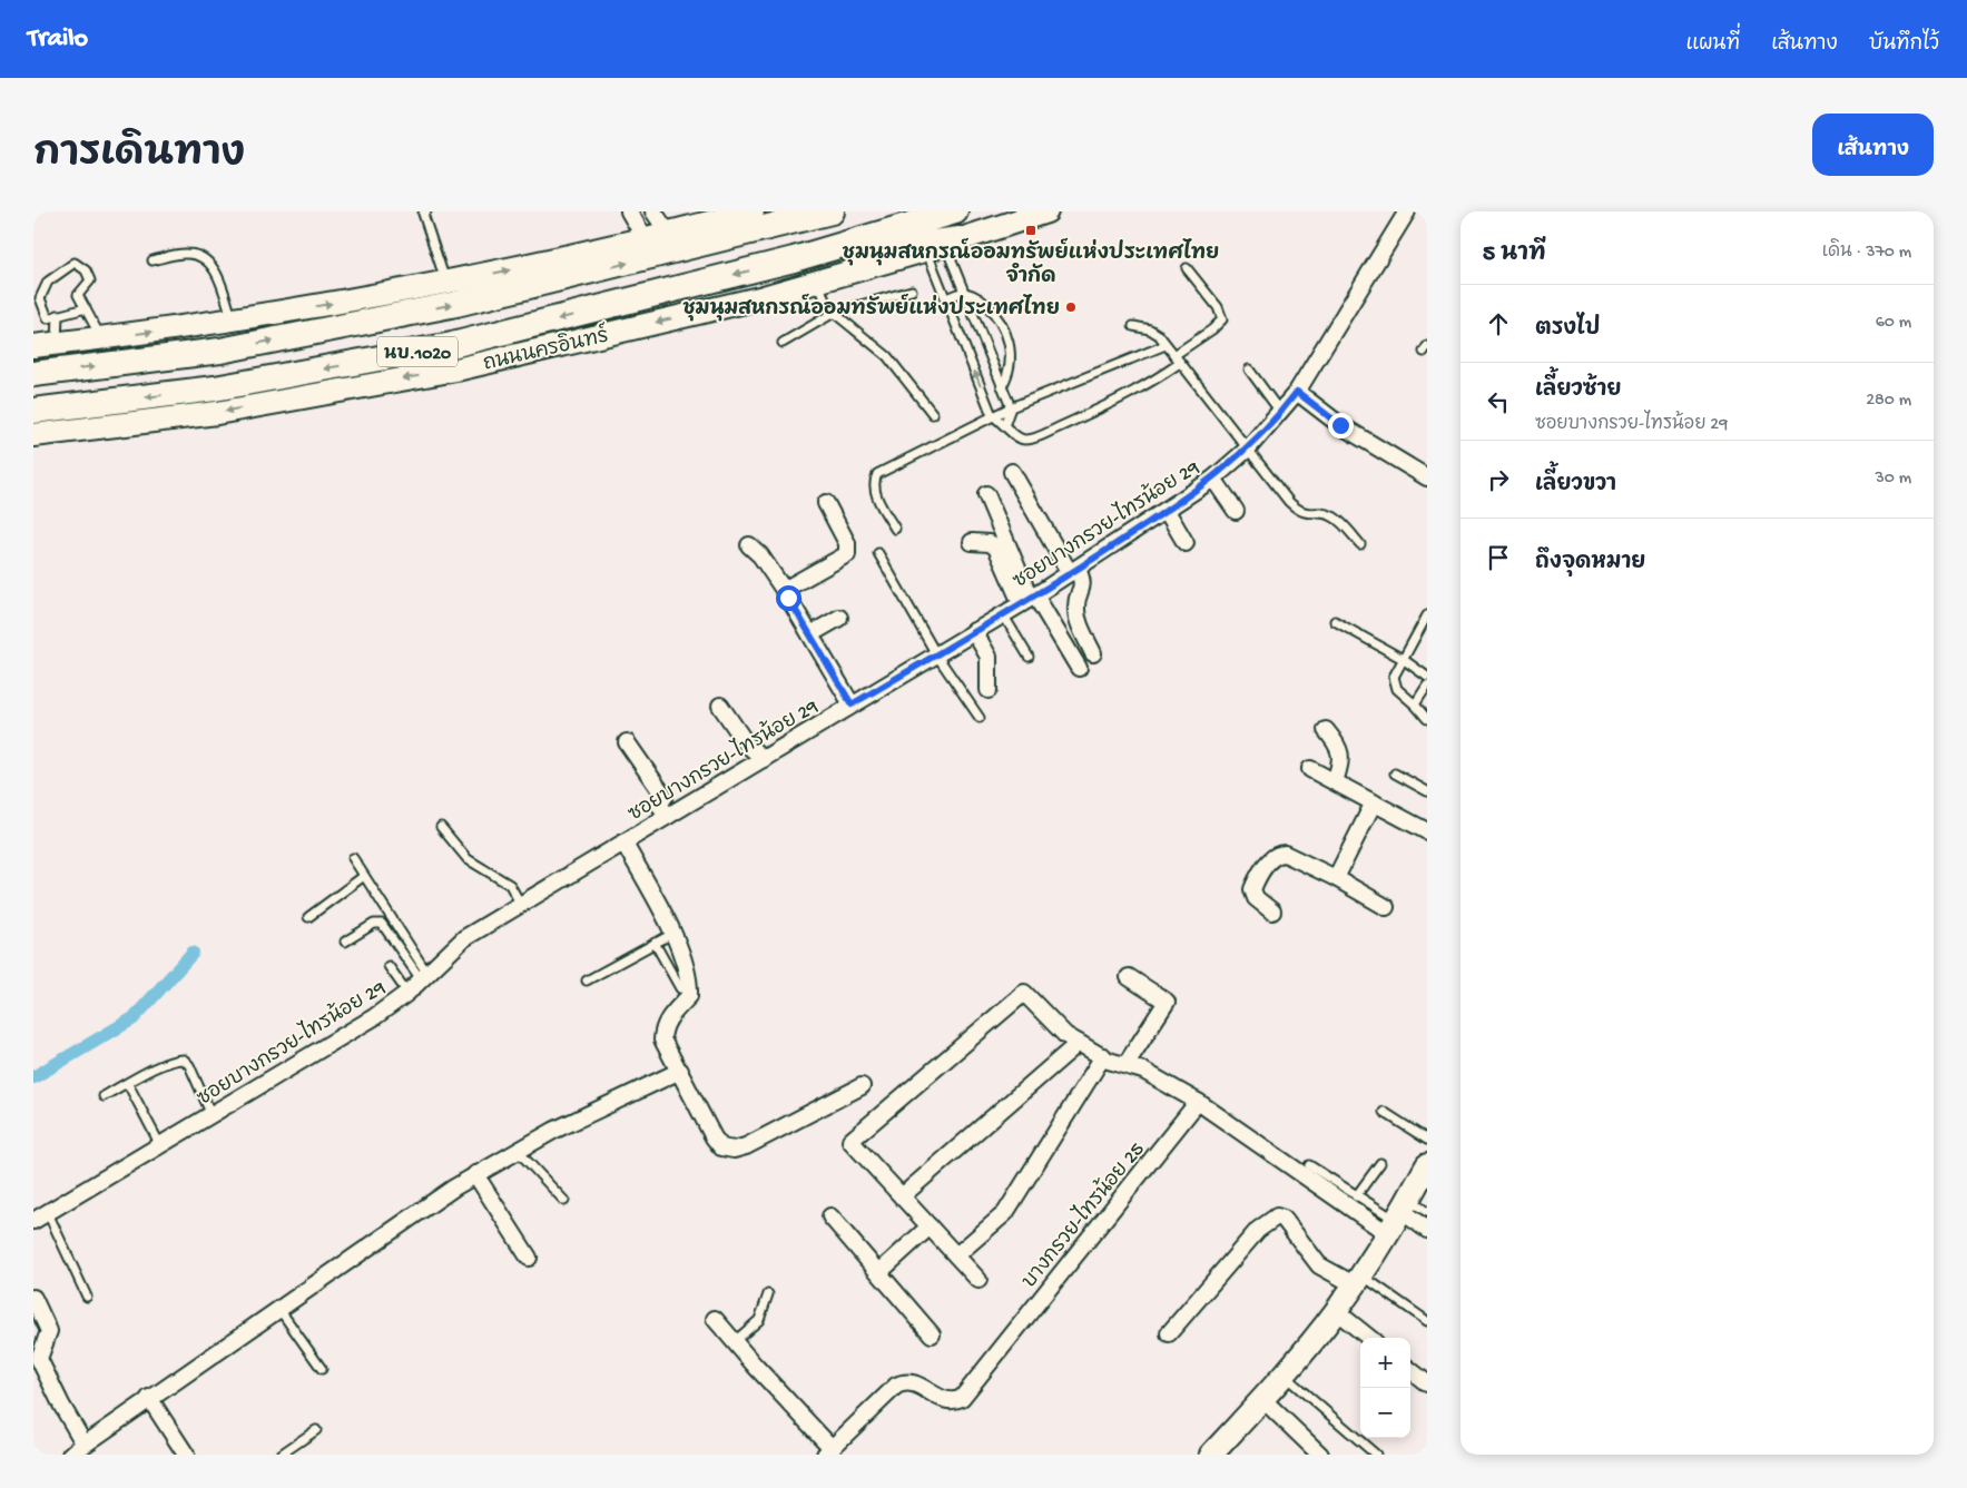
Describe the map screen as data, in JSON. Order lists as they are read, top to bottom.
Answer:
{
  "streets": {
    "main road": ["ถนนนครอินทร์", "นบ.1020"],
    "street": ["ซอยบางกรวย-ไทรน้อย 29", "บางกรวย-ไทรน้อย 25"]
  },
  "places": {
    "transit": ["ชุมนุมสหกรณ์ออมทรัพย์แห่งประเทศไทย จำกัด"],
    "other": ["ชุมนุมสหกรณ์ออมทรัพย์แห่งประเทศไทย"]
  },
  "page": {
    "header": "Trailo",
    "nav": ["แผนที่", "เส้นทาง", "บันทึกไว้"],
    "title": "การเดินทาง",
    "buttons": "เส้นทาง",
    "heading": ["5 นาที", "เดิน · 370 m"],
    "list": [
      ["ตรงไป", "60 m"],
      ["เลี้ยวซ้าย", "ซอยบางกรวย-ไทรน้อย 29", "280 m"],
      ["เลี้ยวขวา", "30 m"],
      "ถึงจุดหมาย"
    ],
    "map_buttons": ["+", "−"]
  }
}
